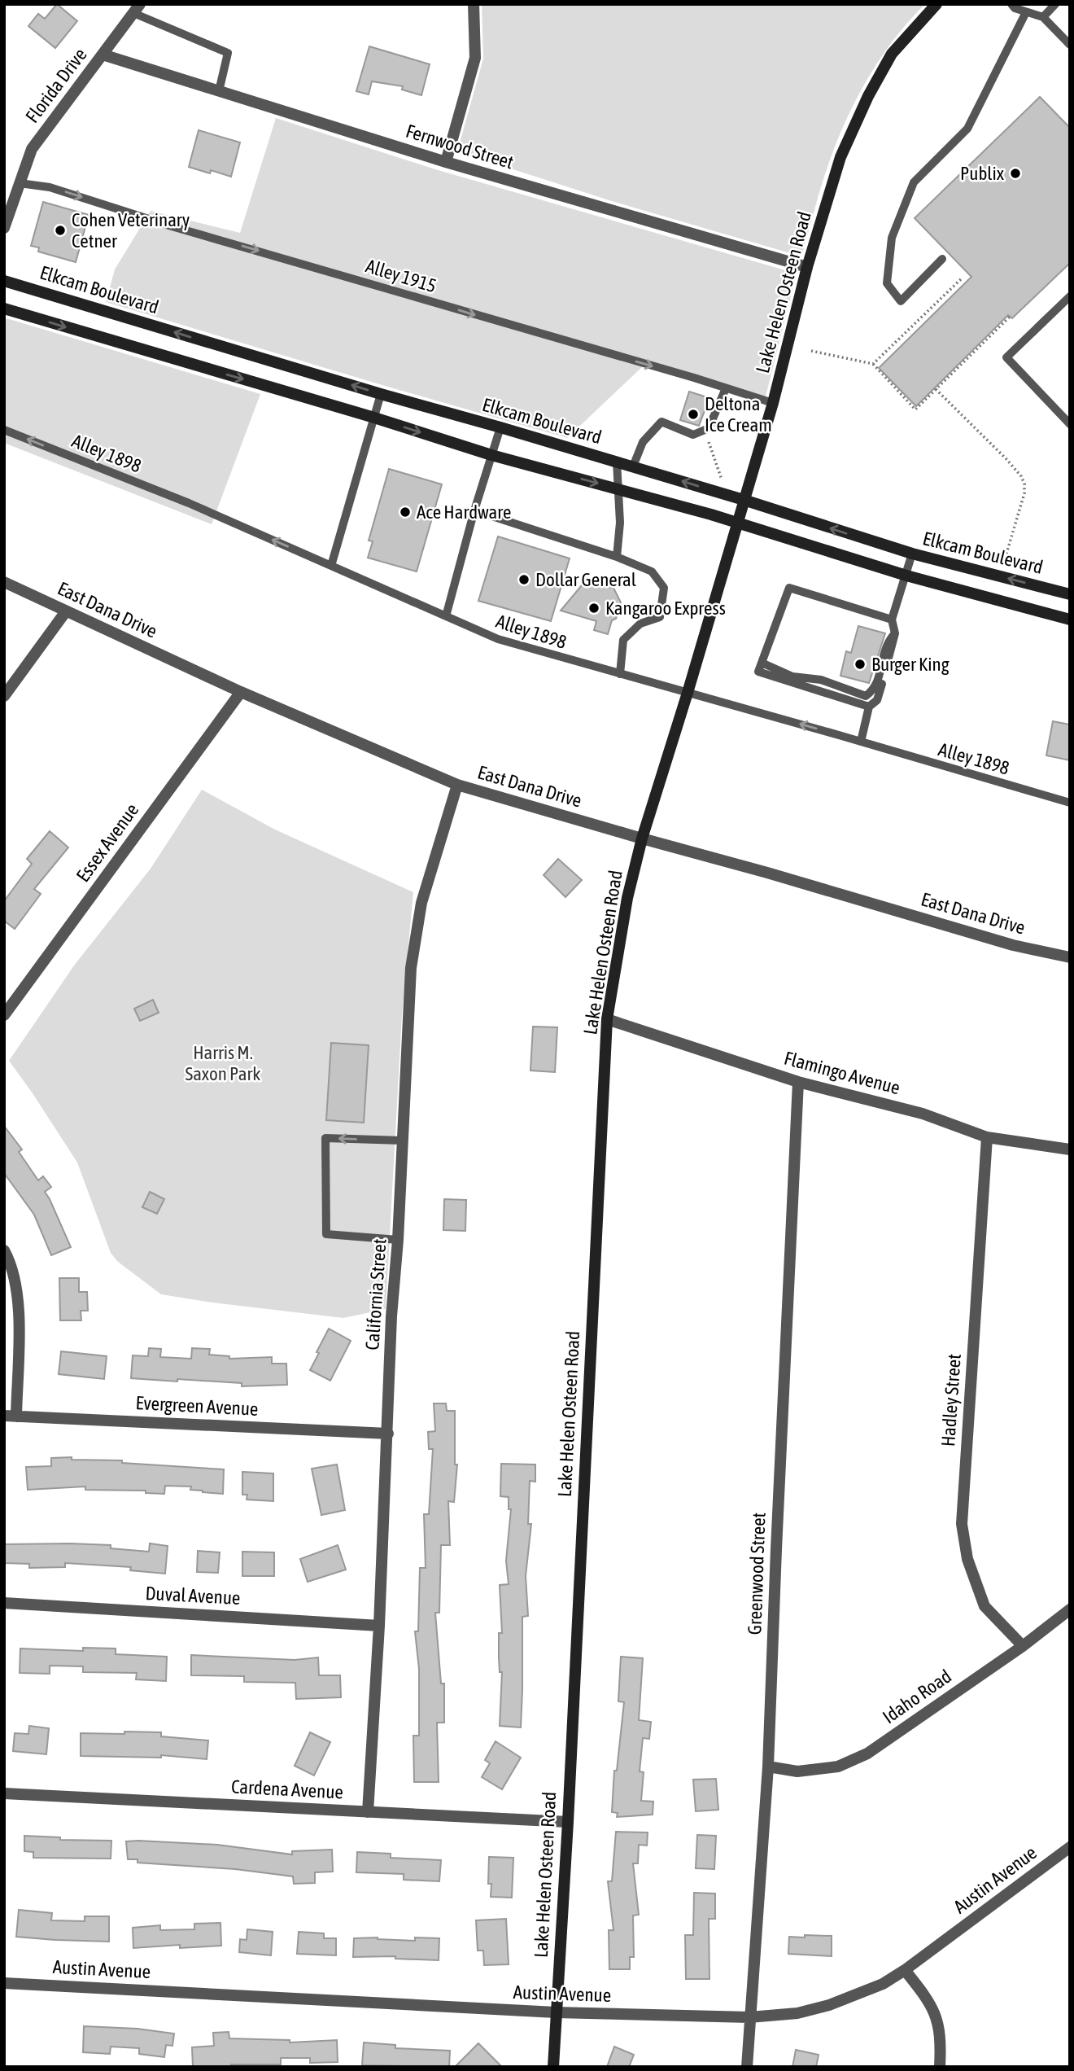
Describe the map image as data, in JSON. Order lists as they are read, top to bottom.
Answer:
{
  "streets": {
    "street": [
      "Florida Drive",
      "Fernwood Street",
      "Elkcam Boulevard",
      "Lake Helen Osteen Road",
      "East Dana Drive",
      "Essex Avenue",
      "Flamingo Avenue",
      "California Street",
      "Hadley Street",
      "Evergreen Avenue",
      "Greenwood Street",
      "Duval Avenue",
      "Idaho Road",
      "Cardena Avenue",
      "Austin Avenue"
    ],
    "lane": ["Alley 1915", "Alley 1898"]
  },
  "crossings": [
    ["Florida Drive", "Fernwood Street"],
    ["Florida Drive", "Alley 1915"],
    ["Fernwood Street", "Lake Helen Osteen Road"],
    ["Alley 1915", "Lake Helen Osteen Road"],
    ["Elkcam Boulevard", "Lake Helen Osteen Road"],
    ["Lake Helen Osteen Road", "Alley 1898"],
    ["Lake Helen Osteen Road", "East Dana Drive"],
    ["Lake Helen Osteen Road", "Flamingo Avenue"],
    ["Lake Helen Osteen Road", "Cardena Avenue"],
    ["Lake Helen Osteen Road", "Austin Avenue"],
    ["East Dana Drive", "Essex Avenue"],
    ["East Dana Drive", "California Street"],
    ["Flamingo Avenue", "Hadley Street"],
    ["Flamingo Avenue", "Greenwood Street"],
    ["California Street", "Evergreen Avenue"],
    ["California Street", "Duval Avenue"],
    ["California Street", "Cardena Avenue"],
    ["Hadley Street", "Idaho Road"],
    ["Greenwood Street", "Idaho Road"],
    ["Greenwood Street", "Austin Avenue"]
  ],
  "one_way": ["Alley 1915", "Alley 1898"],
  "parks": ["Harris M. Saxon Park"],
  "places": [
    "Publix",
    "Cohen Veterinary Cetner",
    "Deltona Ice Cream",
    "Ace Hardware",
    "Dollar General",
    "Kangaroo Express",
    "Burger King"
  ]
}
